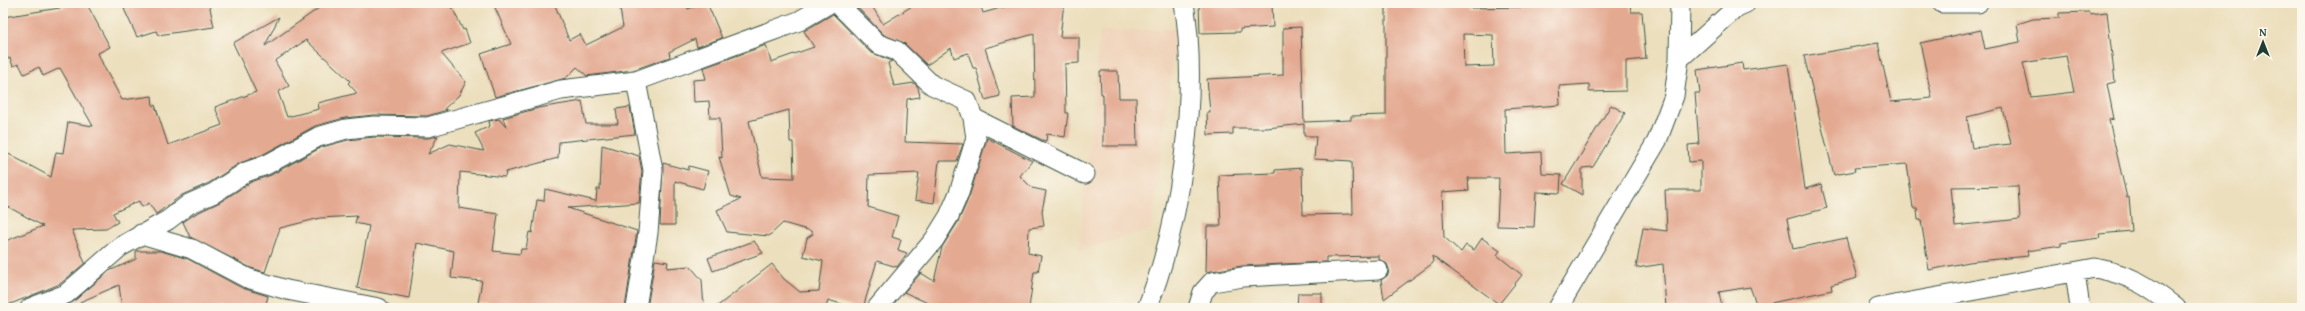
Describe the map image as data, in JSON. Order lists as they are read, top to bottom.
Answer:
{
  "north": "top"
}
